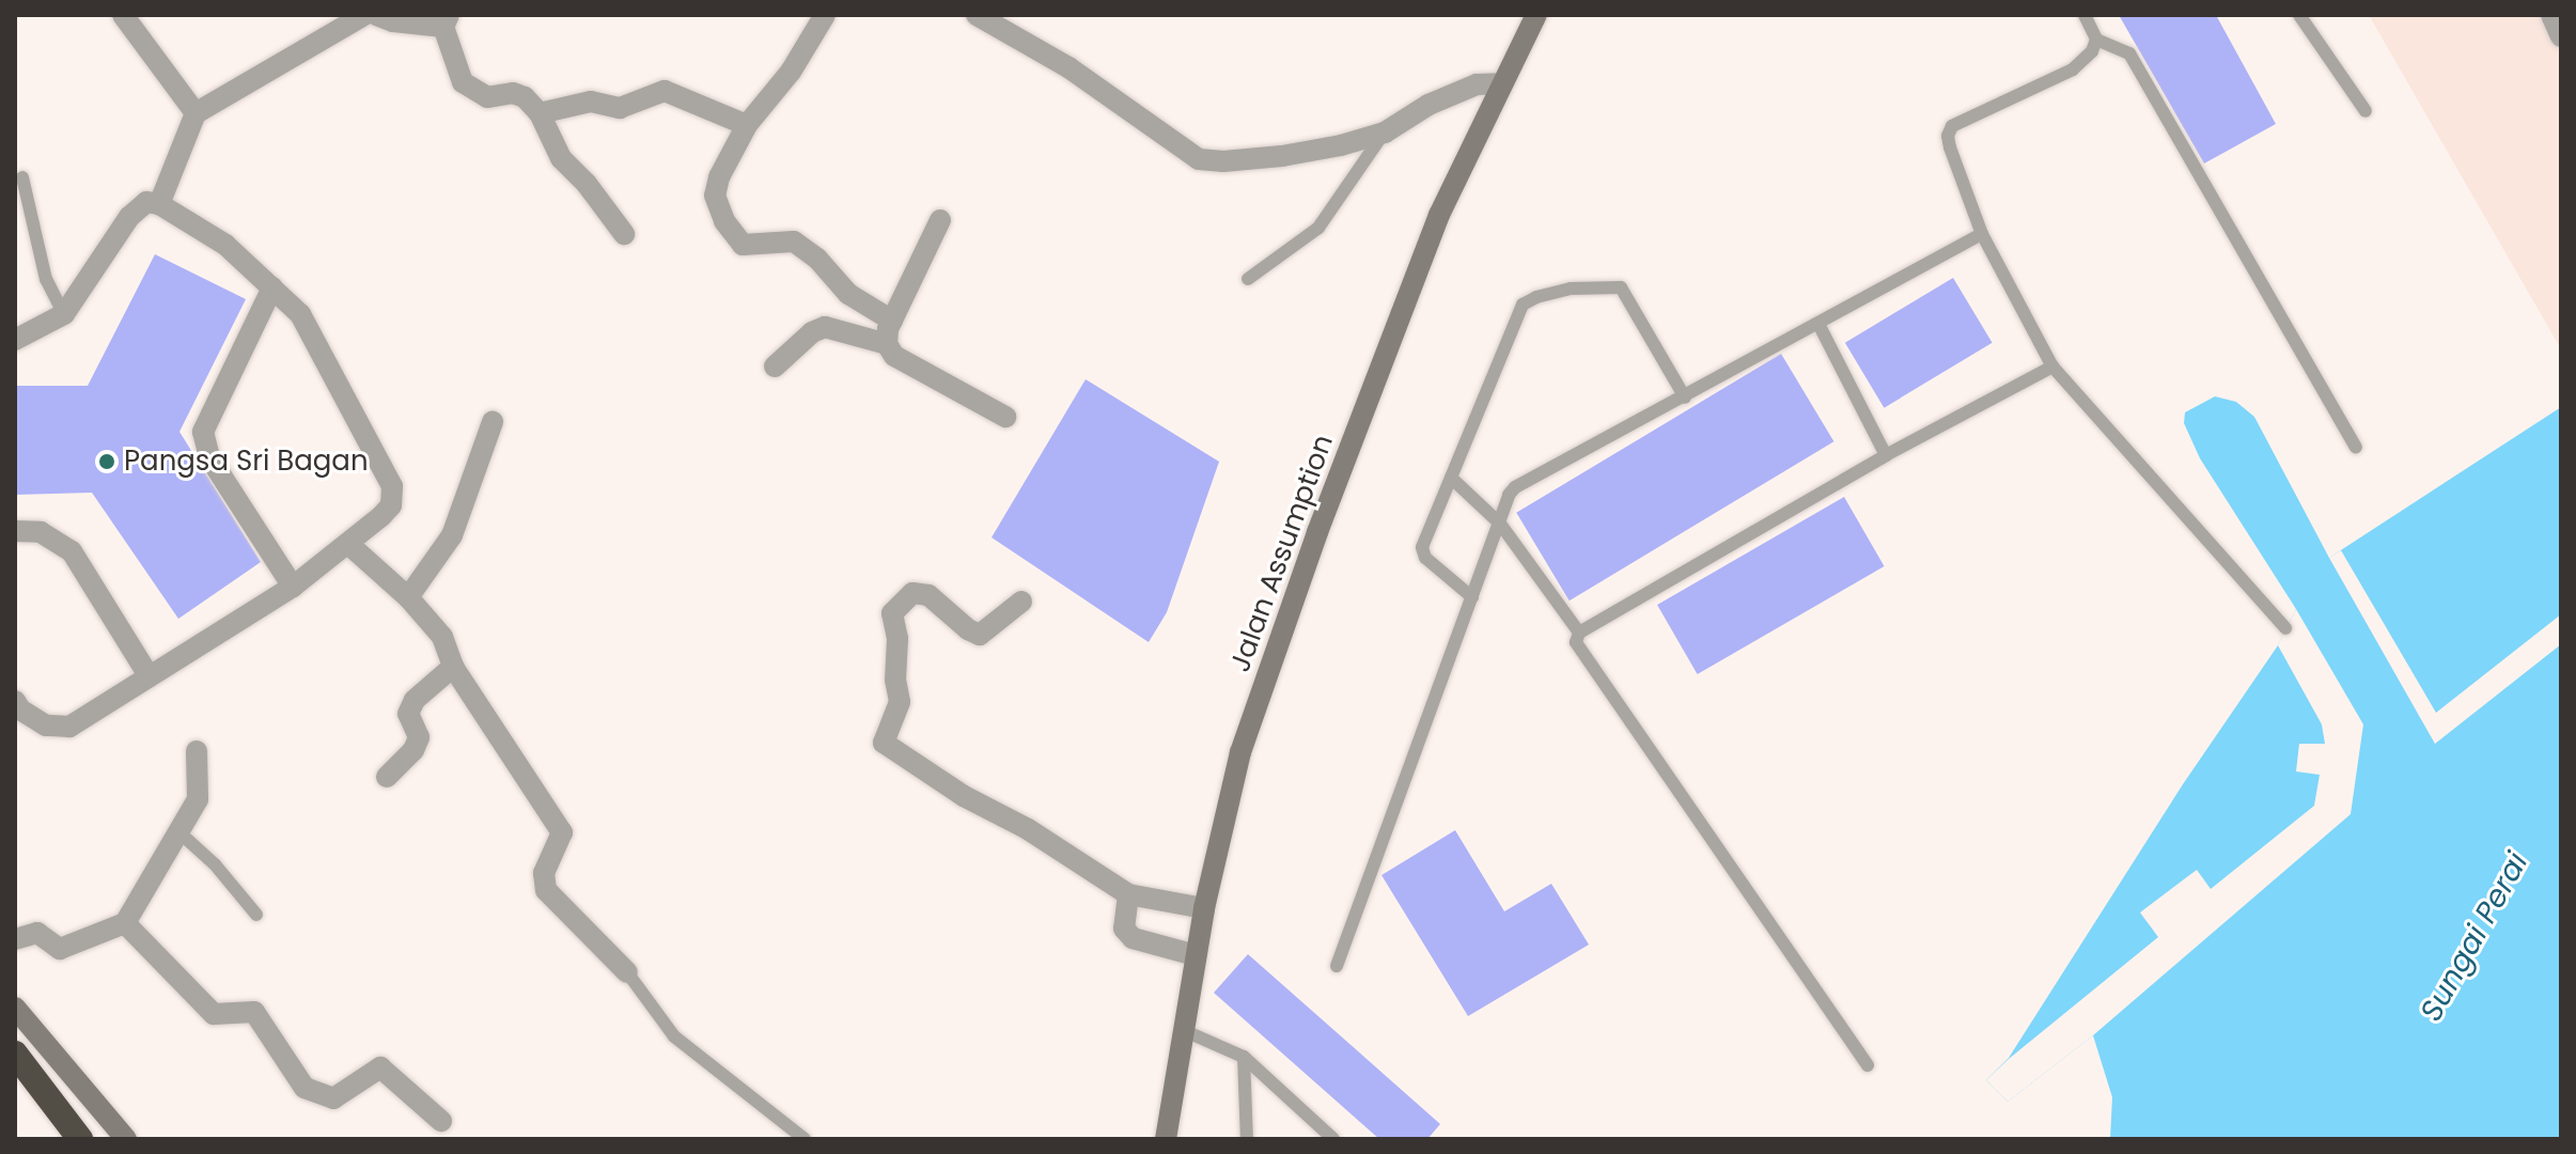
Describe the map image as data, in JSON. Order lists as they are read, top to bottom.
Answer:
{
  "streets": {
    "street": ["Jalan Assumption"]
  },
  "water": ["Sungai Perai"],
  "places": ["Pangsa Sri Bagan"]
}
